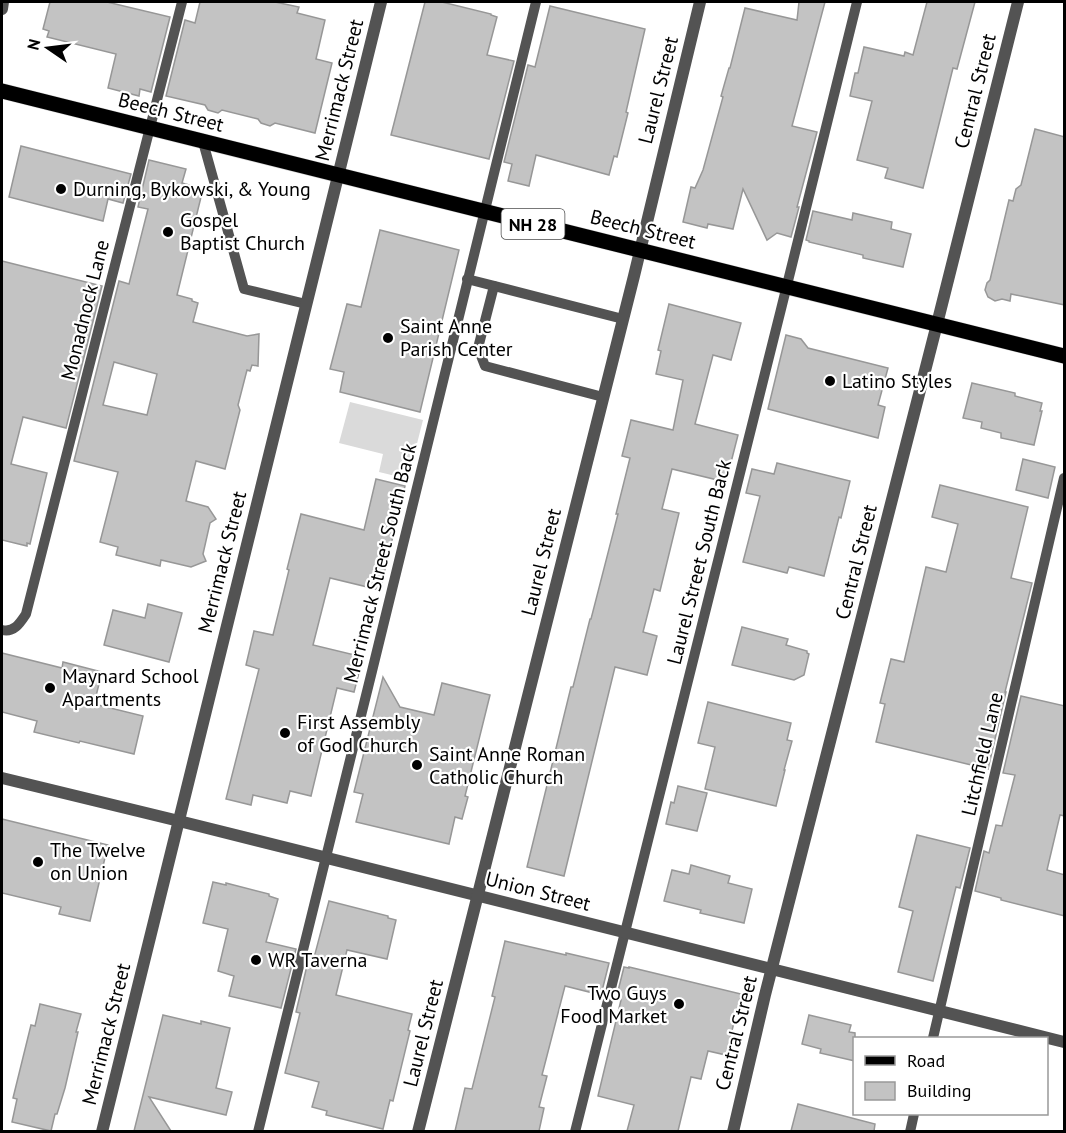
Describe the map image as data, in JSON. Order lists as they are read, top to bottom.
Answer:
{
  "streets": {
    "main road": ["Beech Street", "NH 28"],
    "street": [
      "Merrimack Street",
      "Laurel Street",
      "Central Street",
      "Union Street"
    ],
    "lane": [
      "Monadnock Lane",
      "Laurel Street South Back",
      "Merrimack Street South Back",
      "Litchfield Lane"
    ]
  },
  "crossings": [
    ["Merrimack Street", "Beech Street"],
    ["Merrimack Street", "Union Street"],
    ["Laurel Street", "Beech Street"],
    ["Laurel Street", "Union Street"],
    ["Central Street", "Beech Street"],
    ["Central Street", "Union Street"],
    ["Beech Street", "Monadnock Lane"],
    ["Beech Street", "Laurel Street South Back"],
    ["Beech Street", "Merrimack Street South Back"],
    ["Laurel Street South Back", "Union Street"],
    ["Merrimack Street South Back", "Union Street"],
    ["Litchfield Lane", "Union Street"]
  ],
  "places": [
    "Durning, Bykowski, & Young",
    "Gospel Baptist Church",
    "Saint Anne Parish Center",
    "Latino Styles",
    "Maynard School Apartments",
    "First Assembly of God Church",
    "Saint Anne Roman Catholic Church",
    "The Twelve on Union",
    "WR Taverna",
    "Two Guys Food Market"
  ],
  "legend": ["Road", "Building"],
  "north": "left"
}
